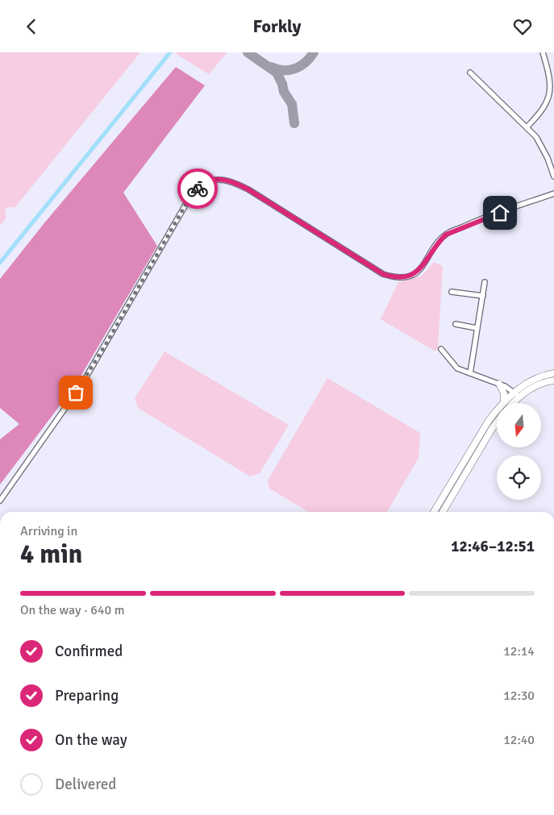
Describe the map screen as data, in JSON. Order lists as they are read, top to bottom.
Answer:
{
  "north": "bottom",
  "page": {
    "header": "Forkly",
    "heading": ["4 min", "Arriving in", "12:46–12:51"],
    "bar": "On the way · 640 m",
    "list": [
      ["Confirmed", "12:14"],
      ["Preparing", "12:30"],
      ["On the way", "12:40"],
      "Delivered"
    ]
  }
}
